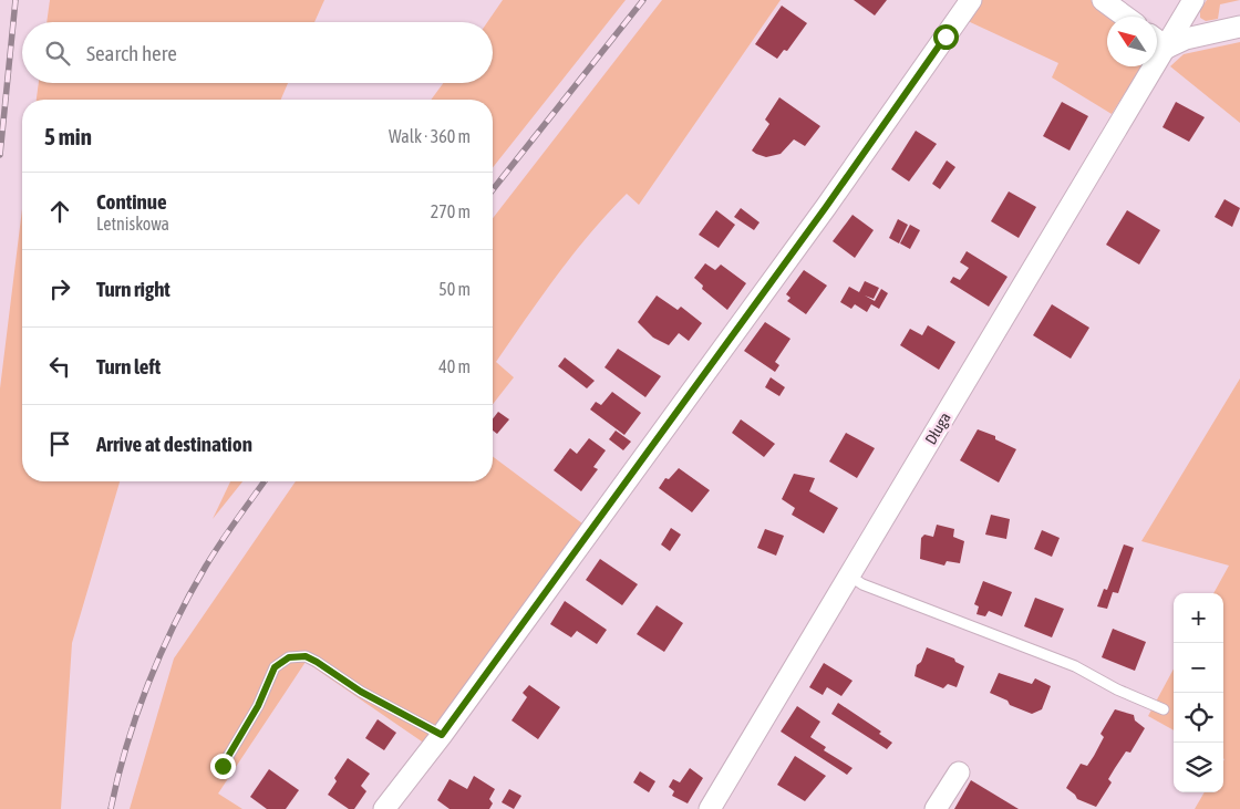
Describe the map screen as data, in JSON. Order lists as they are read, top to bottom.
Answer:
{
  "streets": {
    "street": ["Długa"]
  },
  "north": "top left",
  "page": {
    "search": "Search here",
    "heading": ["5 min", "Walk · 360 m"],
    "list": [
      ["Continue", "Letniskowa", "270 m"],
      ["Turn right", "50 m"],
      ["Turn left", "40 m"],
      "Arrive at destination"
    ],
    "map_buttons": ["+", "−"]
  }
}
